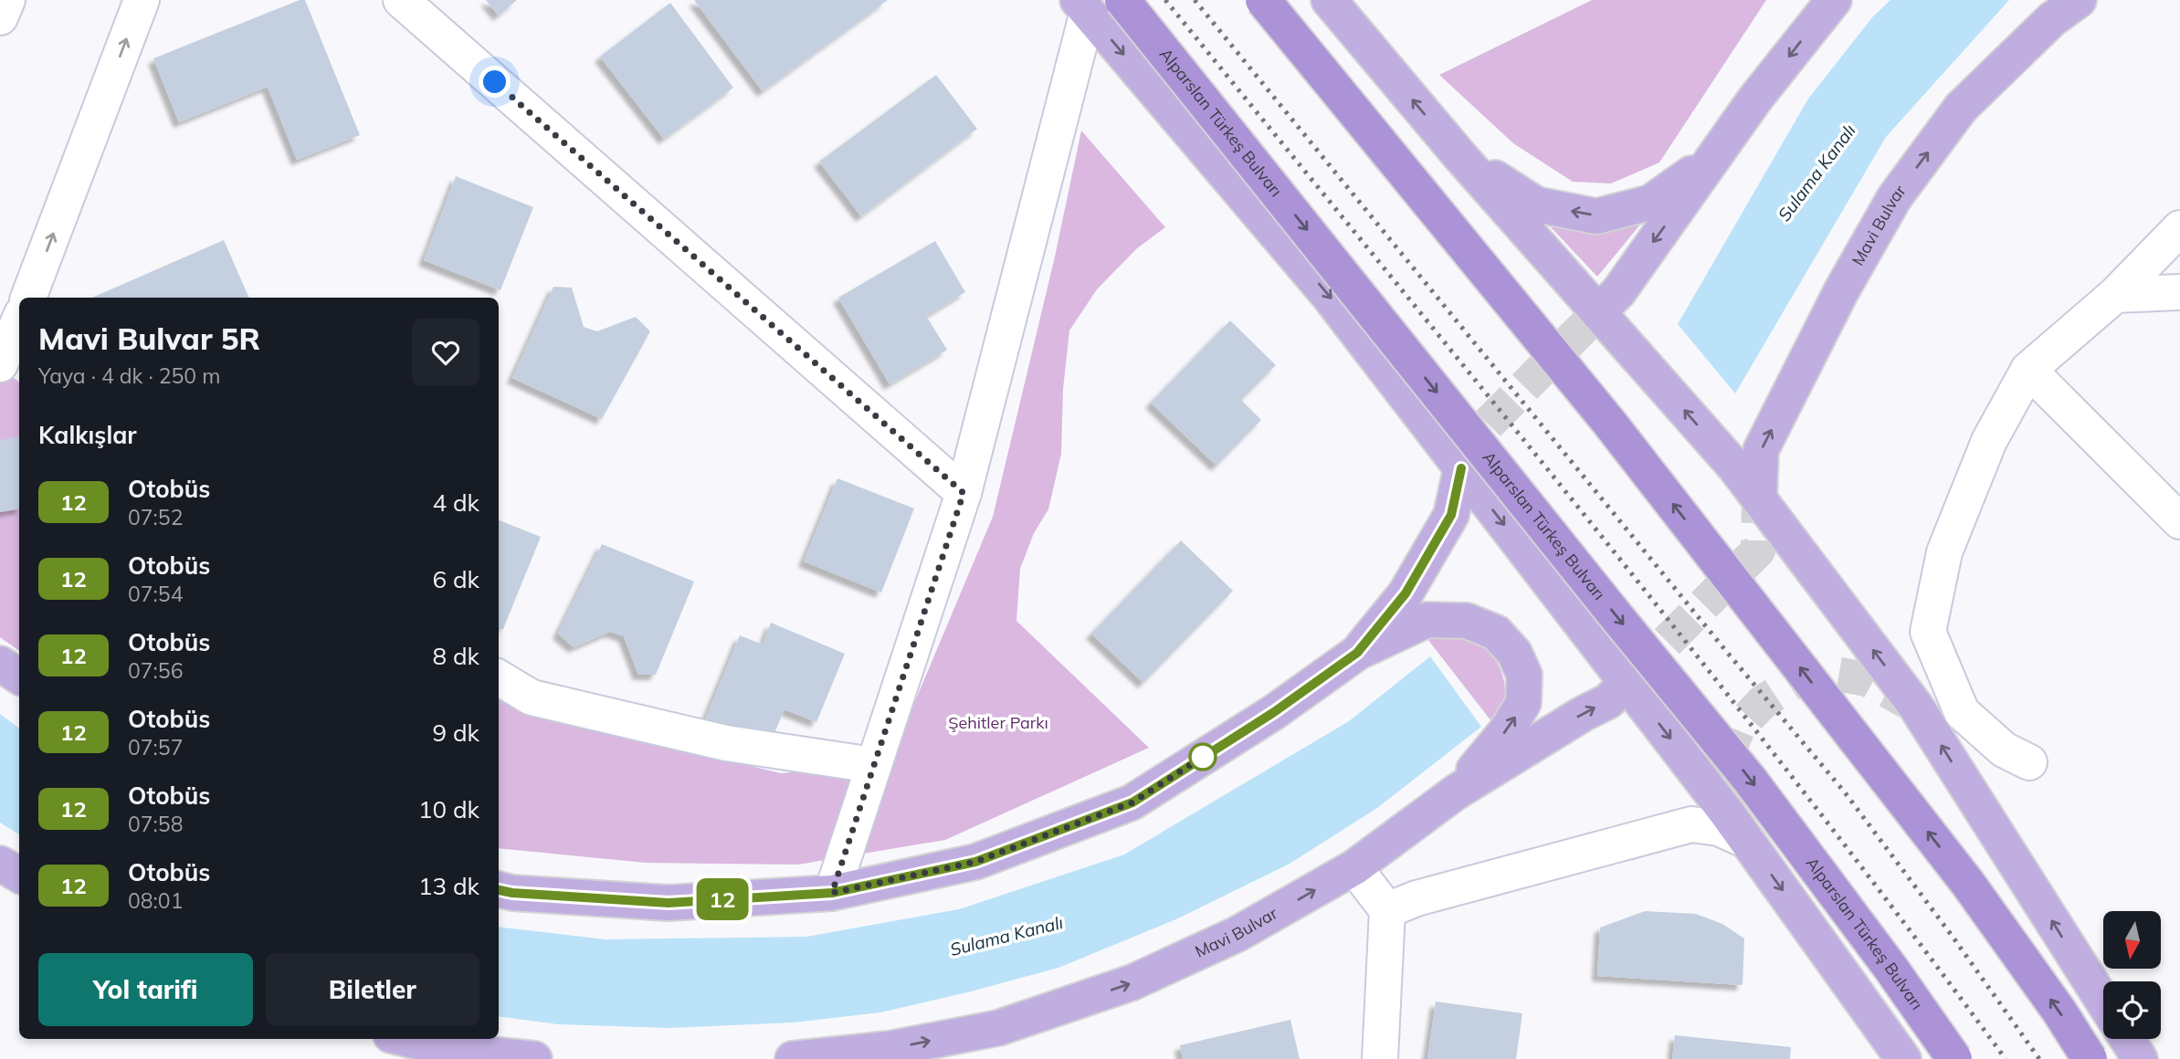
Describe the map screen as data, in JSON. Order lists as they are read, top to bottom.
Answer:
{
  "streets": {
    "highway": ["Alparslan Türkeş Bulvarı"],
    "main road": ["Mavi Bulvar"]
  },
  "crossings": [
    ["Alparslan Türkeş Bulvarı", "Mavi Bulvar"]
  ],
  "water": ["Sulama Kanalı"],
  "parks": ["Şehitler Parkı"],
  "lines": ["bus line 12"],
  "north": "bottom",
  "page": {
    "on_map": "12",
    "heading": [
      ["Mavi Bulvar 5R", "Yaya · 4 dk · 250 m"],
      "Kalkışlar"
    ],
    "list": [
      {
        "mark": "12",
        "name": "Otobüs",
        "note": "07:52",
        "value": "4 dk"
      },
      {
        "mark": "12",
        "name": "Otobüs",
        "note": "07:54",
        "value": "6 dk"
      },
      {
        "mark": "12",
        "name": "Otobüs",
        "note": "07:56",
        "value": "8 dk"
      },
      {
        "mark": "12",
        "name": "Otobüs",
        "note": "07:57",
        "value": "9 dk"
      },
      {
        "mark": "12",
        "name": "Otobüs",
        "note": "07:58",
        "value": "10 dk"
      },
      {
        "mark": "12",
        "name": "Otobüs",
        "note": "08:01",
        "value": "13 dk"
      }
    ],
    "buttons": ["Yol tarifi", "Biletler"]
  }
}
